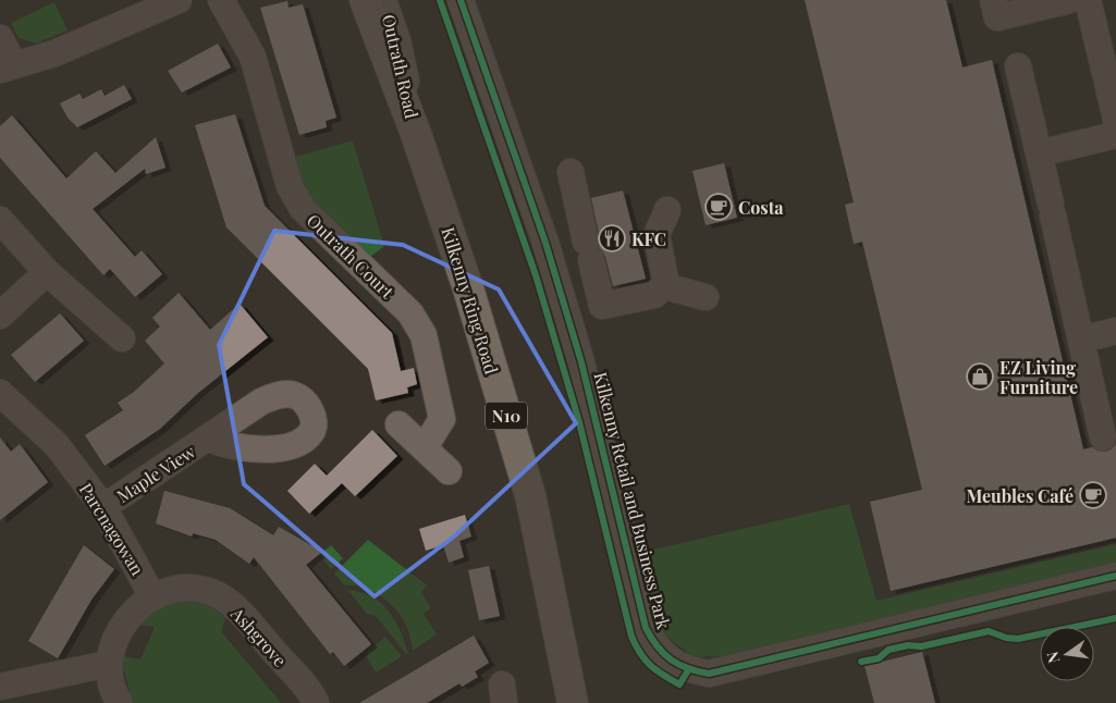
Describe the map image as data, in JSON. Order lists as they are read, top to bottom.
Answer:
{
  "streets": {
    "highway": ["Kilkenny Ring Road", "N10"],
    "street": [
      "Outrath Road",
      "Outrath Court",
      "Maple View",
      "Kilkenny Retail and Business Park",
      "Parcnagowan",
      "Ashgrove"
    ]
  },
  "crossings": [
    ["Outrath Road", "Kilkenny Ring Road"],
    ["Maple View", "Parcnagowan"],
    ["Parcnagowan", "Ashgrove"]
  ],
  "places": {
    "cafe": ["Costa", "Meubles Café"],
    "restaurant": ["KFC"],
    "shop": ["EZ Living Furniture"]
  },
  "north": "left"
}
